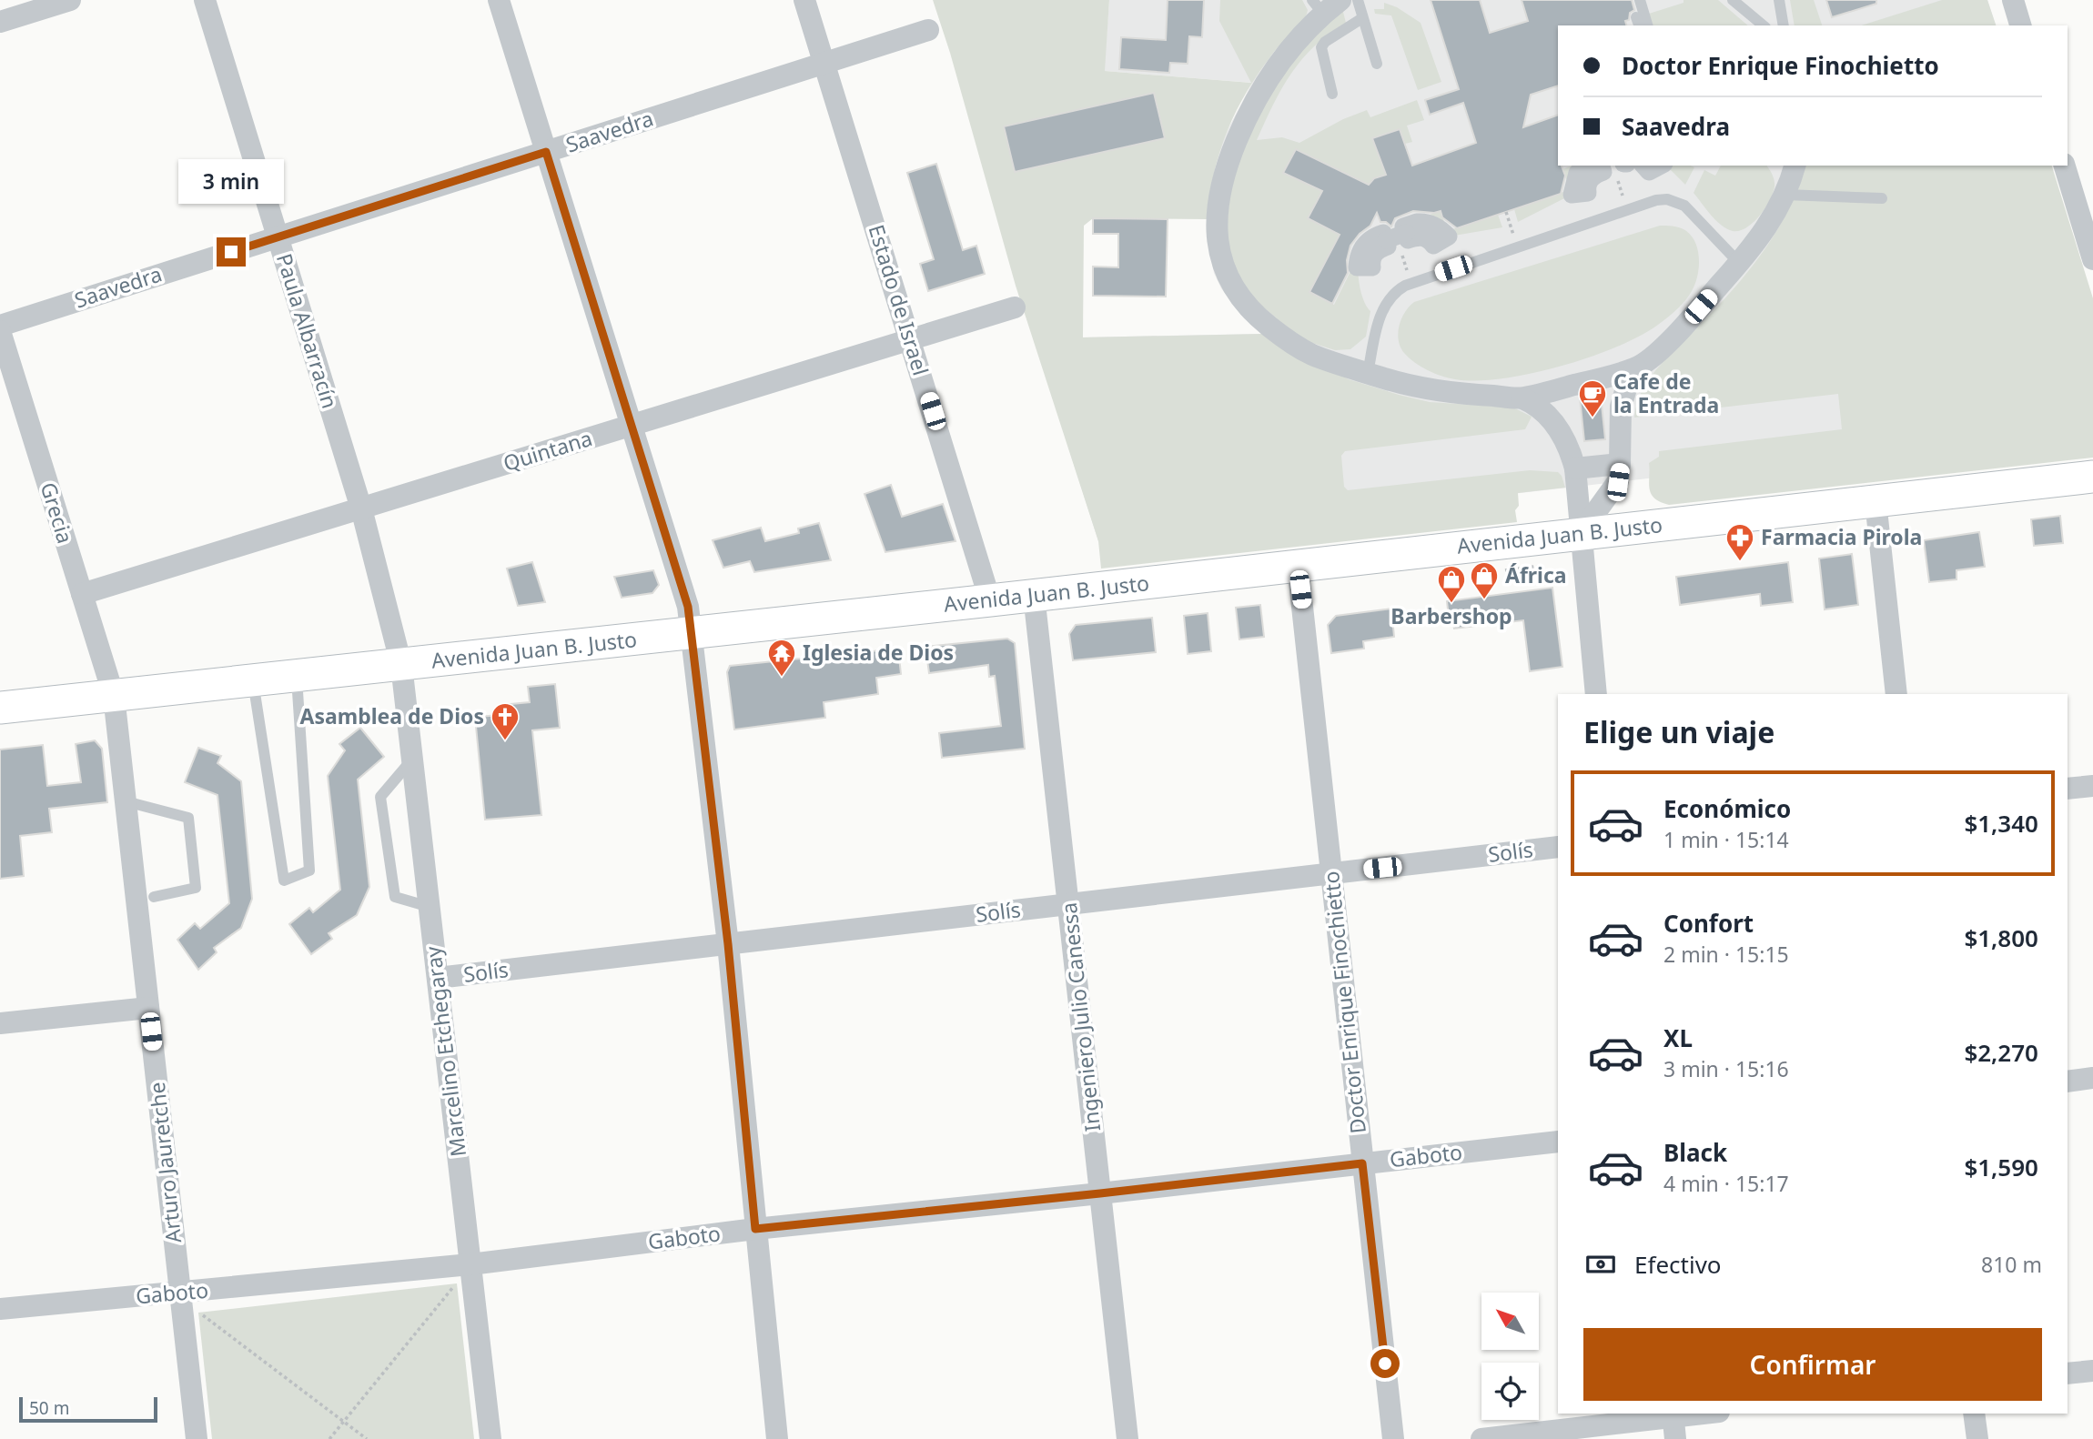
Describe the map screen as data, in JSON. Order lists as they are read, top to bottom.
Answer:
{
  "streets": {
    "main road": ["Avenida Juan B. Justo"],
    "street": [
      "Saavedra",
      "Estado de Israel",
      "Paula Albarracín",
      "Quintana",
      "Grecia",
      "Solís",
      "Doctor Enrique Finochietto",
      "Ingeniero Julio Canessa",
      "Marcelino Etchegaray",
      "Gaboto",
      "Arturo Jauretche"
    ]
  },
  "crossings": [
    ["Saavedra", "Estado de Israel"],
    ["Saavedra", "Paula Albarracín"],
    ["Estado de Israel", "Quintana"],
    ["Estado de Israel", "Avenida Juan B. Justo"],
    ["Paula Albarracín", "Quintana"],
    ["Paula Albarracín", "Avenida Juan B. Justo"],
    ["Paula Albarracín", "Marcelino Etchegaray"],
    ["Quintana", "Grecia"],
    ["Grecia", "Avenida Juan B. Justo"],
    ["Grecia", "Arturo Jauretche"],
    ["Avenida Juan B. Justo", "Doctor Enrique Finochietto"],
    ["Avenida Juan B. Justo", "Ingeniero Julio Canessa"],
    ["Avenida Juan B. Justo", "Marcelino Etchegaray"],
    ["Avenida Juan B. Justo", "Arturo Jauretche"],
    ["Solís", "Doctor Enrique Finochietto"],
    ["Solís", "Ingeniero Julio Canessa"],
    ["Solís", "Marcelino Etchegaray"],
    ["Doctor Enrique Finochietto", "Gaboto"],
    ["Ingeniero Julio Canessa", "Gaboto"],
    ["Marcelino Etchegaray", "Gaboto"],
    ["Gaboto", "Arturo Jauretche"]
  ],
  "places": {
    "cafe": ["Cafe de la Entrada"],
    "pharmacy": ["Farmacia Pirola"],
    "shop": ["África", "Barbershop"],
    "temple": ["Iglesia de Dios"],
    "church": ["Asamblea de Dios"]
  },
  "scale_bar": "50 m",
  "north": "top left",
  "page": {
    "banner": ["Doctor Enrique Finochietto", "Saavedra"],
    "bubble": "3 min",
    "heading": "Elige un viaje",
    "list": [
      {
        "name": "Económico",
        "note": "1 min · 15:14",
        "value": "$1,340"
      },
      {
        "name": "Confort",
        "note": "2 min · 15:15",
        "value": "$1,800"
      },
      {
        "name": "XL",
        "note": "3 min · 15:16",
        "value": "$2,270"
      },
      {
        "name": "Black",
        "note": "4 min · 15:17",
        "value": "$1,590"
      }
    ],
    "pay": ["Efectivo", "810 m"],
    "buttons": "Confirmar",
    "scale": "50 m"
  }
}
